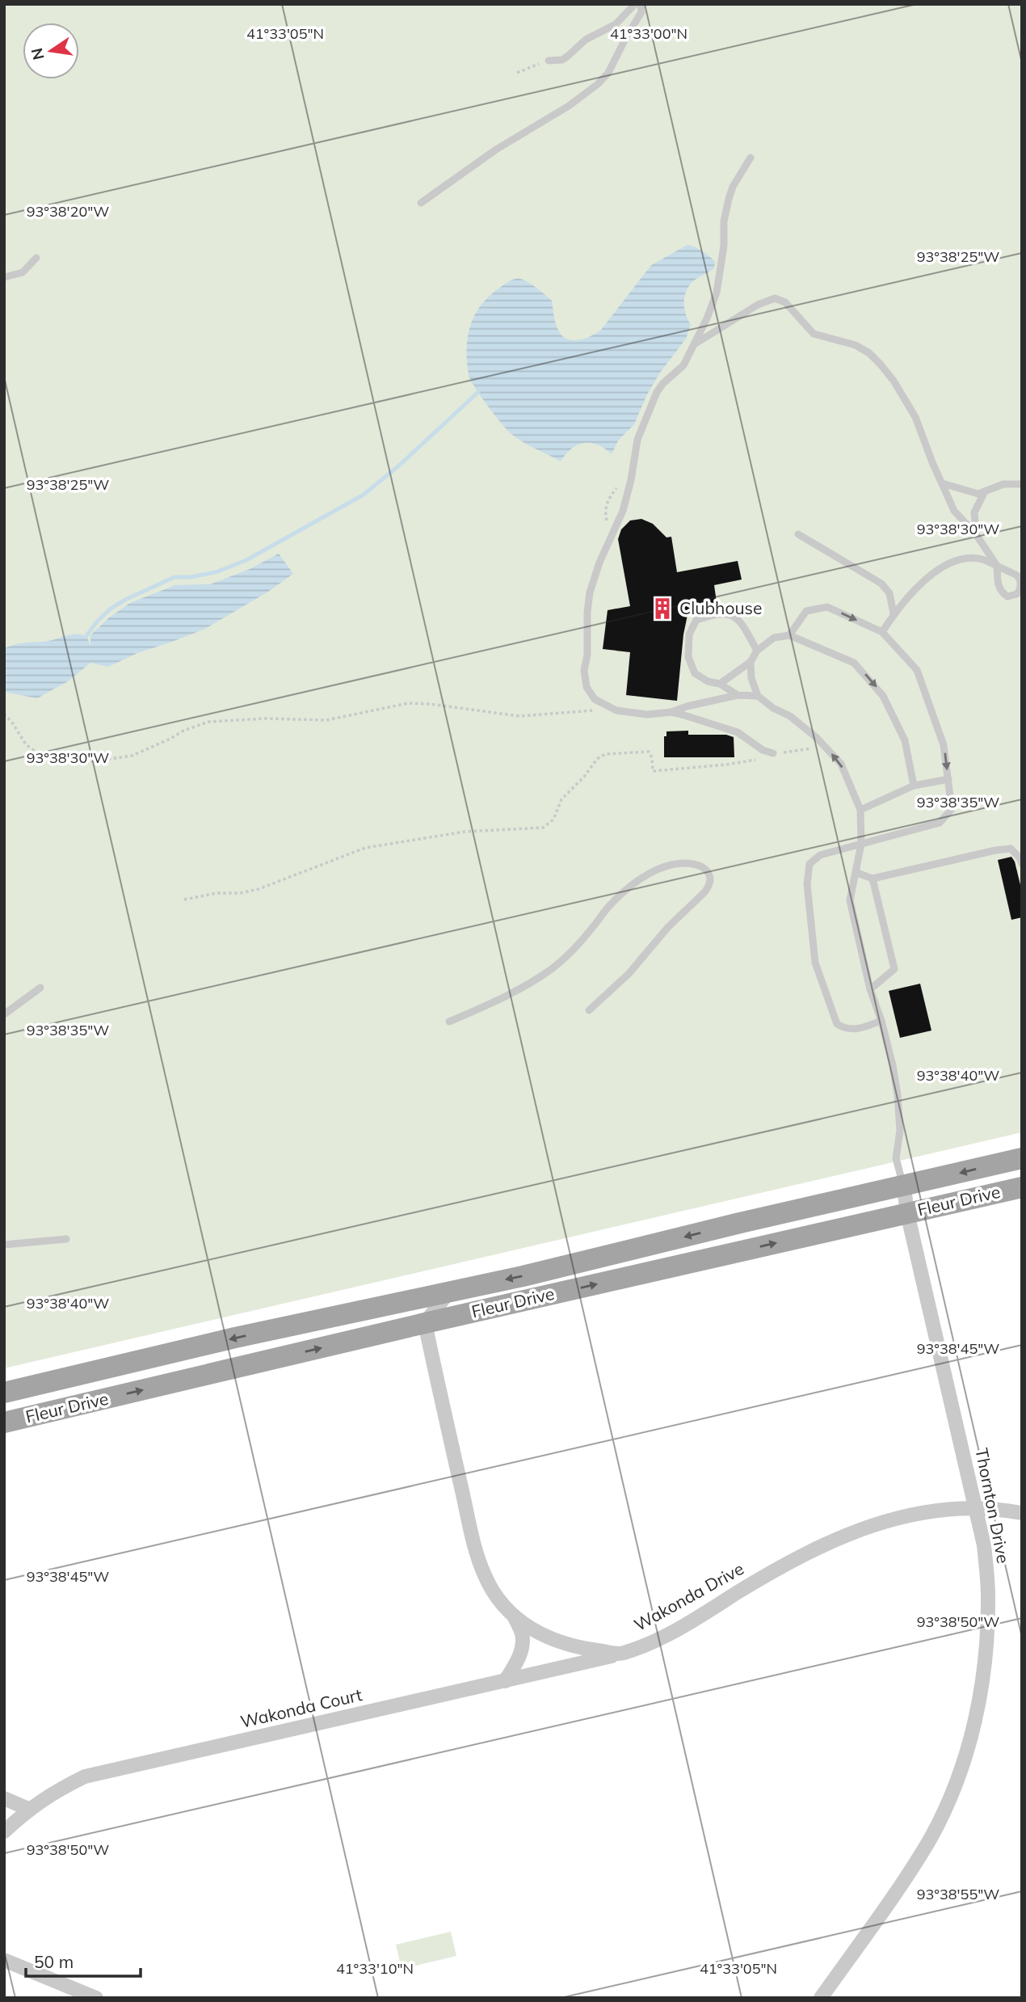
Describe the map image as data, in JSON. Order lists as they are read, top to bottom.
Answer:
{
  "streets": {
    "main road": ["Fleur Drive"],
    "street": ["Thornton Drive", "Wakonda Drive", "Wakonda Court"]
  },
  "crossings": [
    ["Fleur Drive", "Thornton Drive"],
    ["Thornton Drive", "Wakonda Drive"],
    ["Wakonda Drive", "Wakonda Court"]
  ],
  "places": {
    "building": ["Clubhouse"]
  },
  "scale_bar": "50 m",
  "north": "left",
  "coordinates": [
    "41°33'05\"N",
    "41°33'00\"N",
    "93°38'20\"W",
    "93°38'25\"W",
    "93°38'30\"W",
    "93°38'35\"W",
    "93°38'40\"W",
    "93°38'45\"W",
    "93°38'50\"W",
    "93°38'55\"W",
    "41°33'10\"N"
  ]
}
